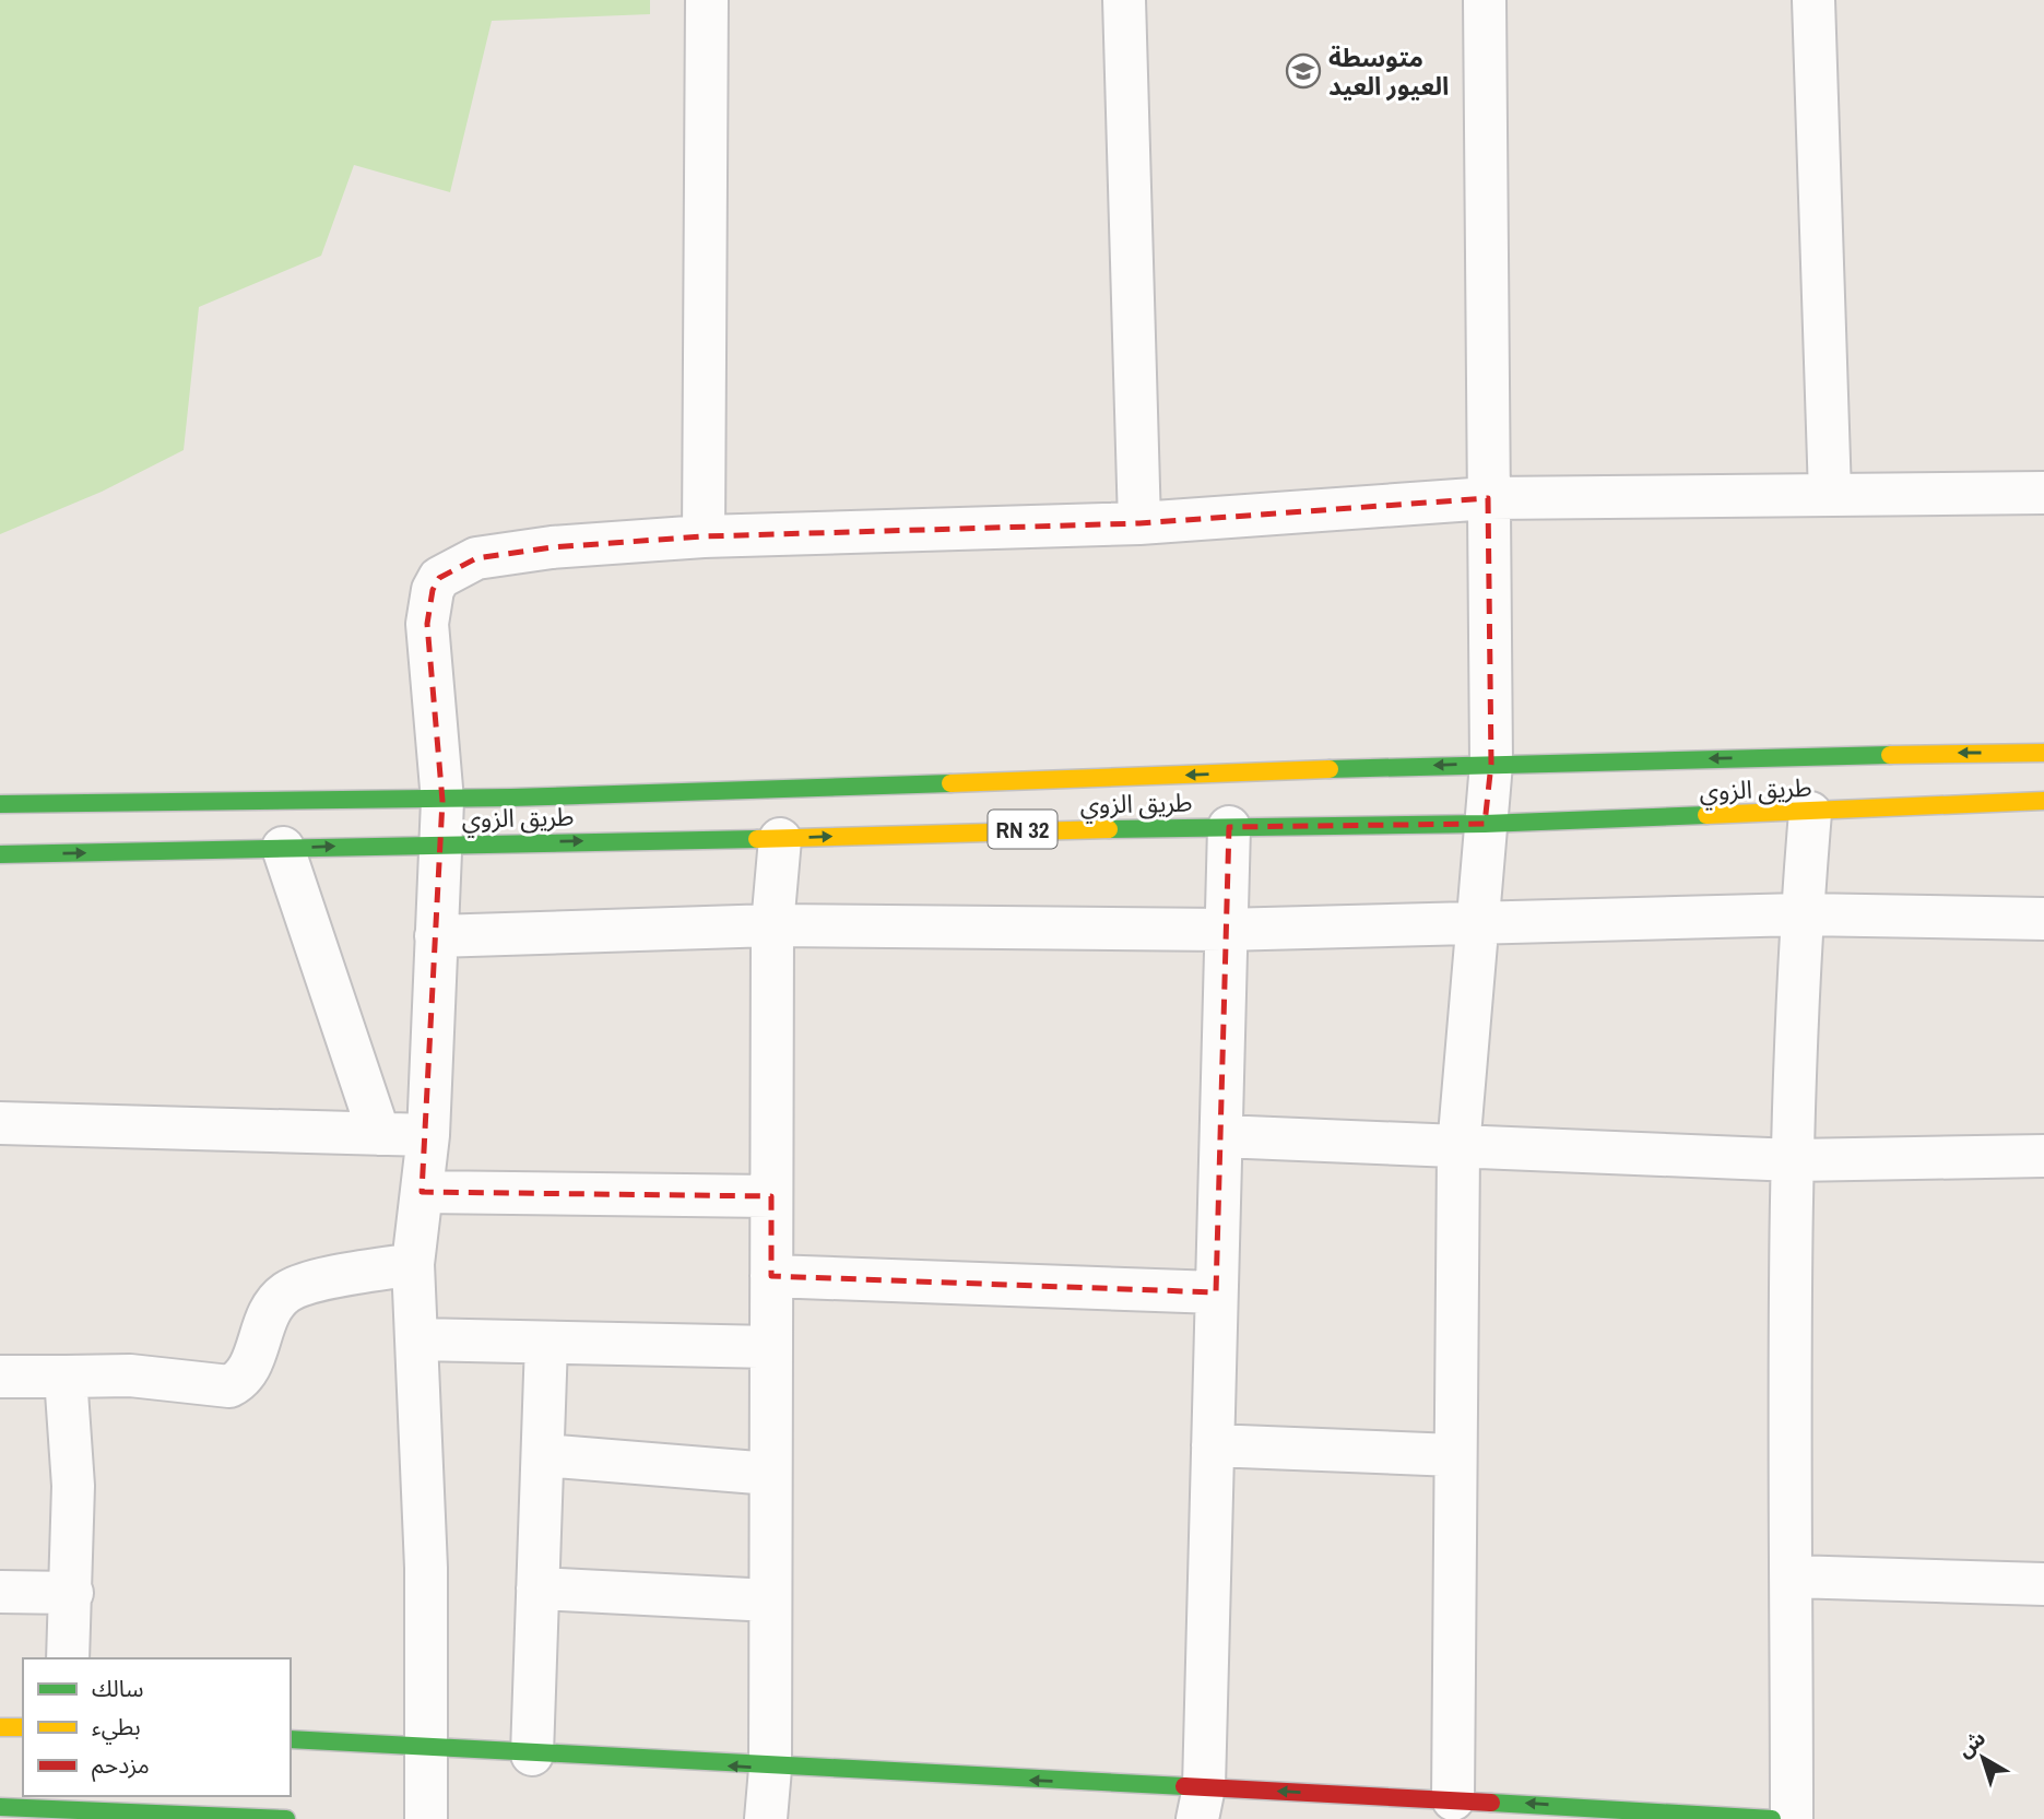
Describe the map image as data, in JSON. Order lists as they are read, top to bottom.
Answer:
{
  "streets": {
    "main road": ["طريق الزوي", "RN 32"]
  },
  "places": {
    "school or university": ["متوسطة العيور العيد"]
  },
  "legend": ["سالك", "بطيء", "مزدحم"],
  "north": "top left"
}
